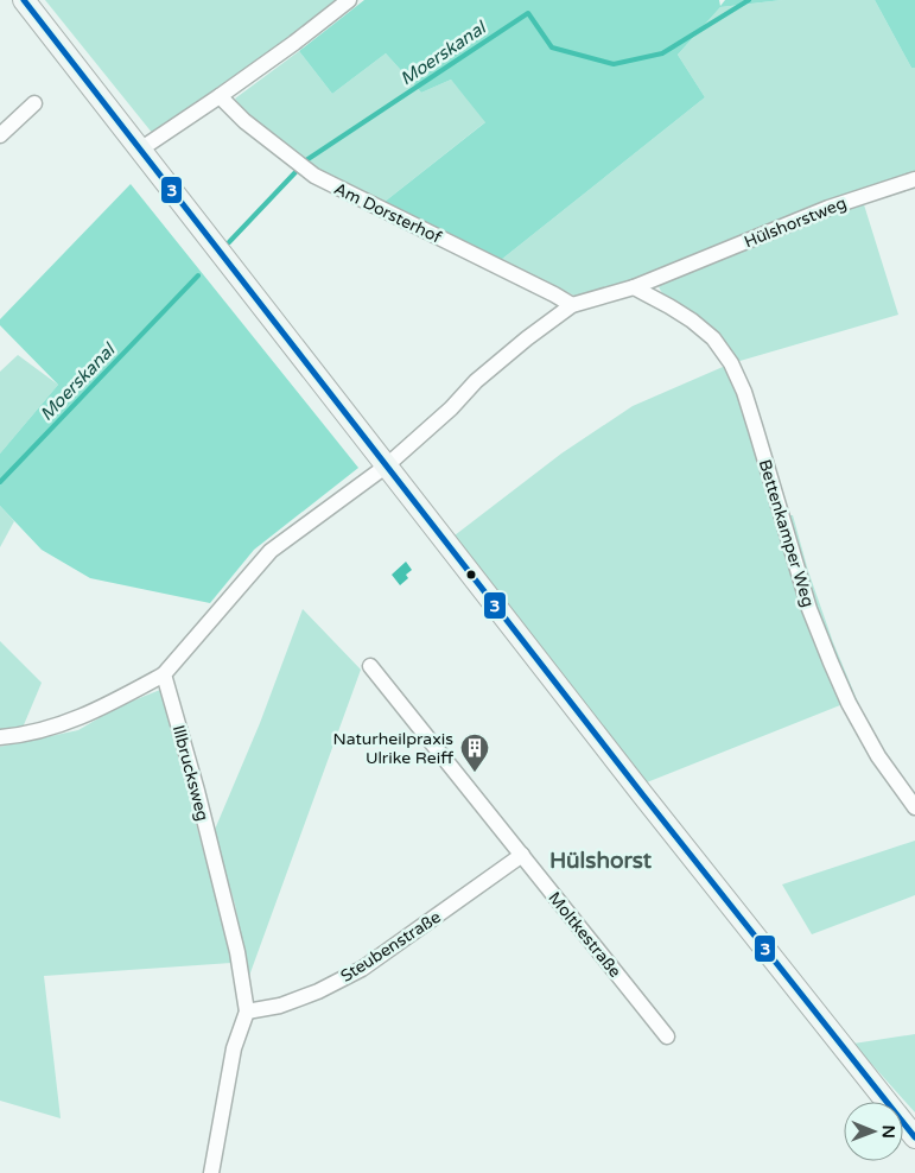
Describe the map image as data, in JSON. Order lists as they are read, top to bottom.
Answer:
{
  "streets": {
    "street": [
      "Am Dorsterhof",
      "Hülshorstweg",
      "Bettenkamper Weg",
      "Illbrucksweg",
      "Moltkestraße",
      "Steubenstraße"
    ]
  },
  "crossings": [
    ["Am Dorsterhof", "Hülshorstweg"],
    ["Hülshorstweg", "Bettenkamper Weg"],
    ["Illbrucksweg", "Steubenstraße"],
    ["Moltkestraße", "Steubenstraße"]
  ],
  "districts": ["Hülshorst"],
  "water": ["Moerskanal"],
  "places": {
    "building": ["Naturheilpraxis Ulrike Reiff"]
  },
  "lines": ["transit line 3"],
  "north": "right"
}
